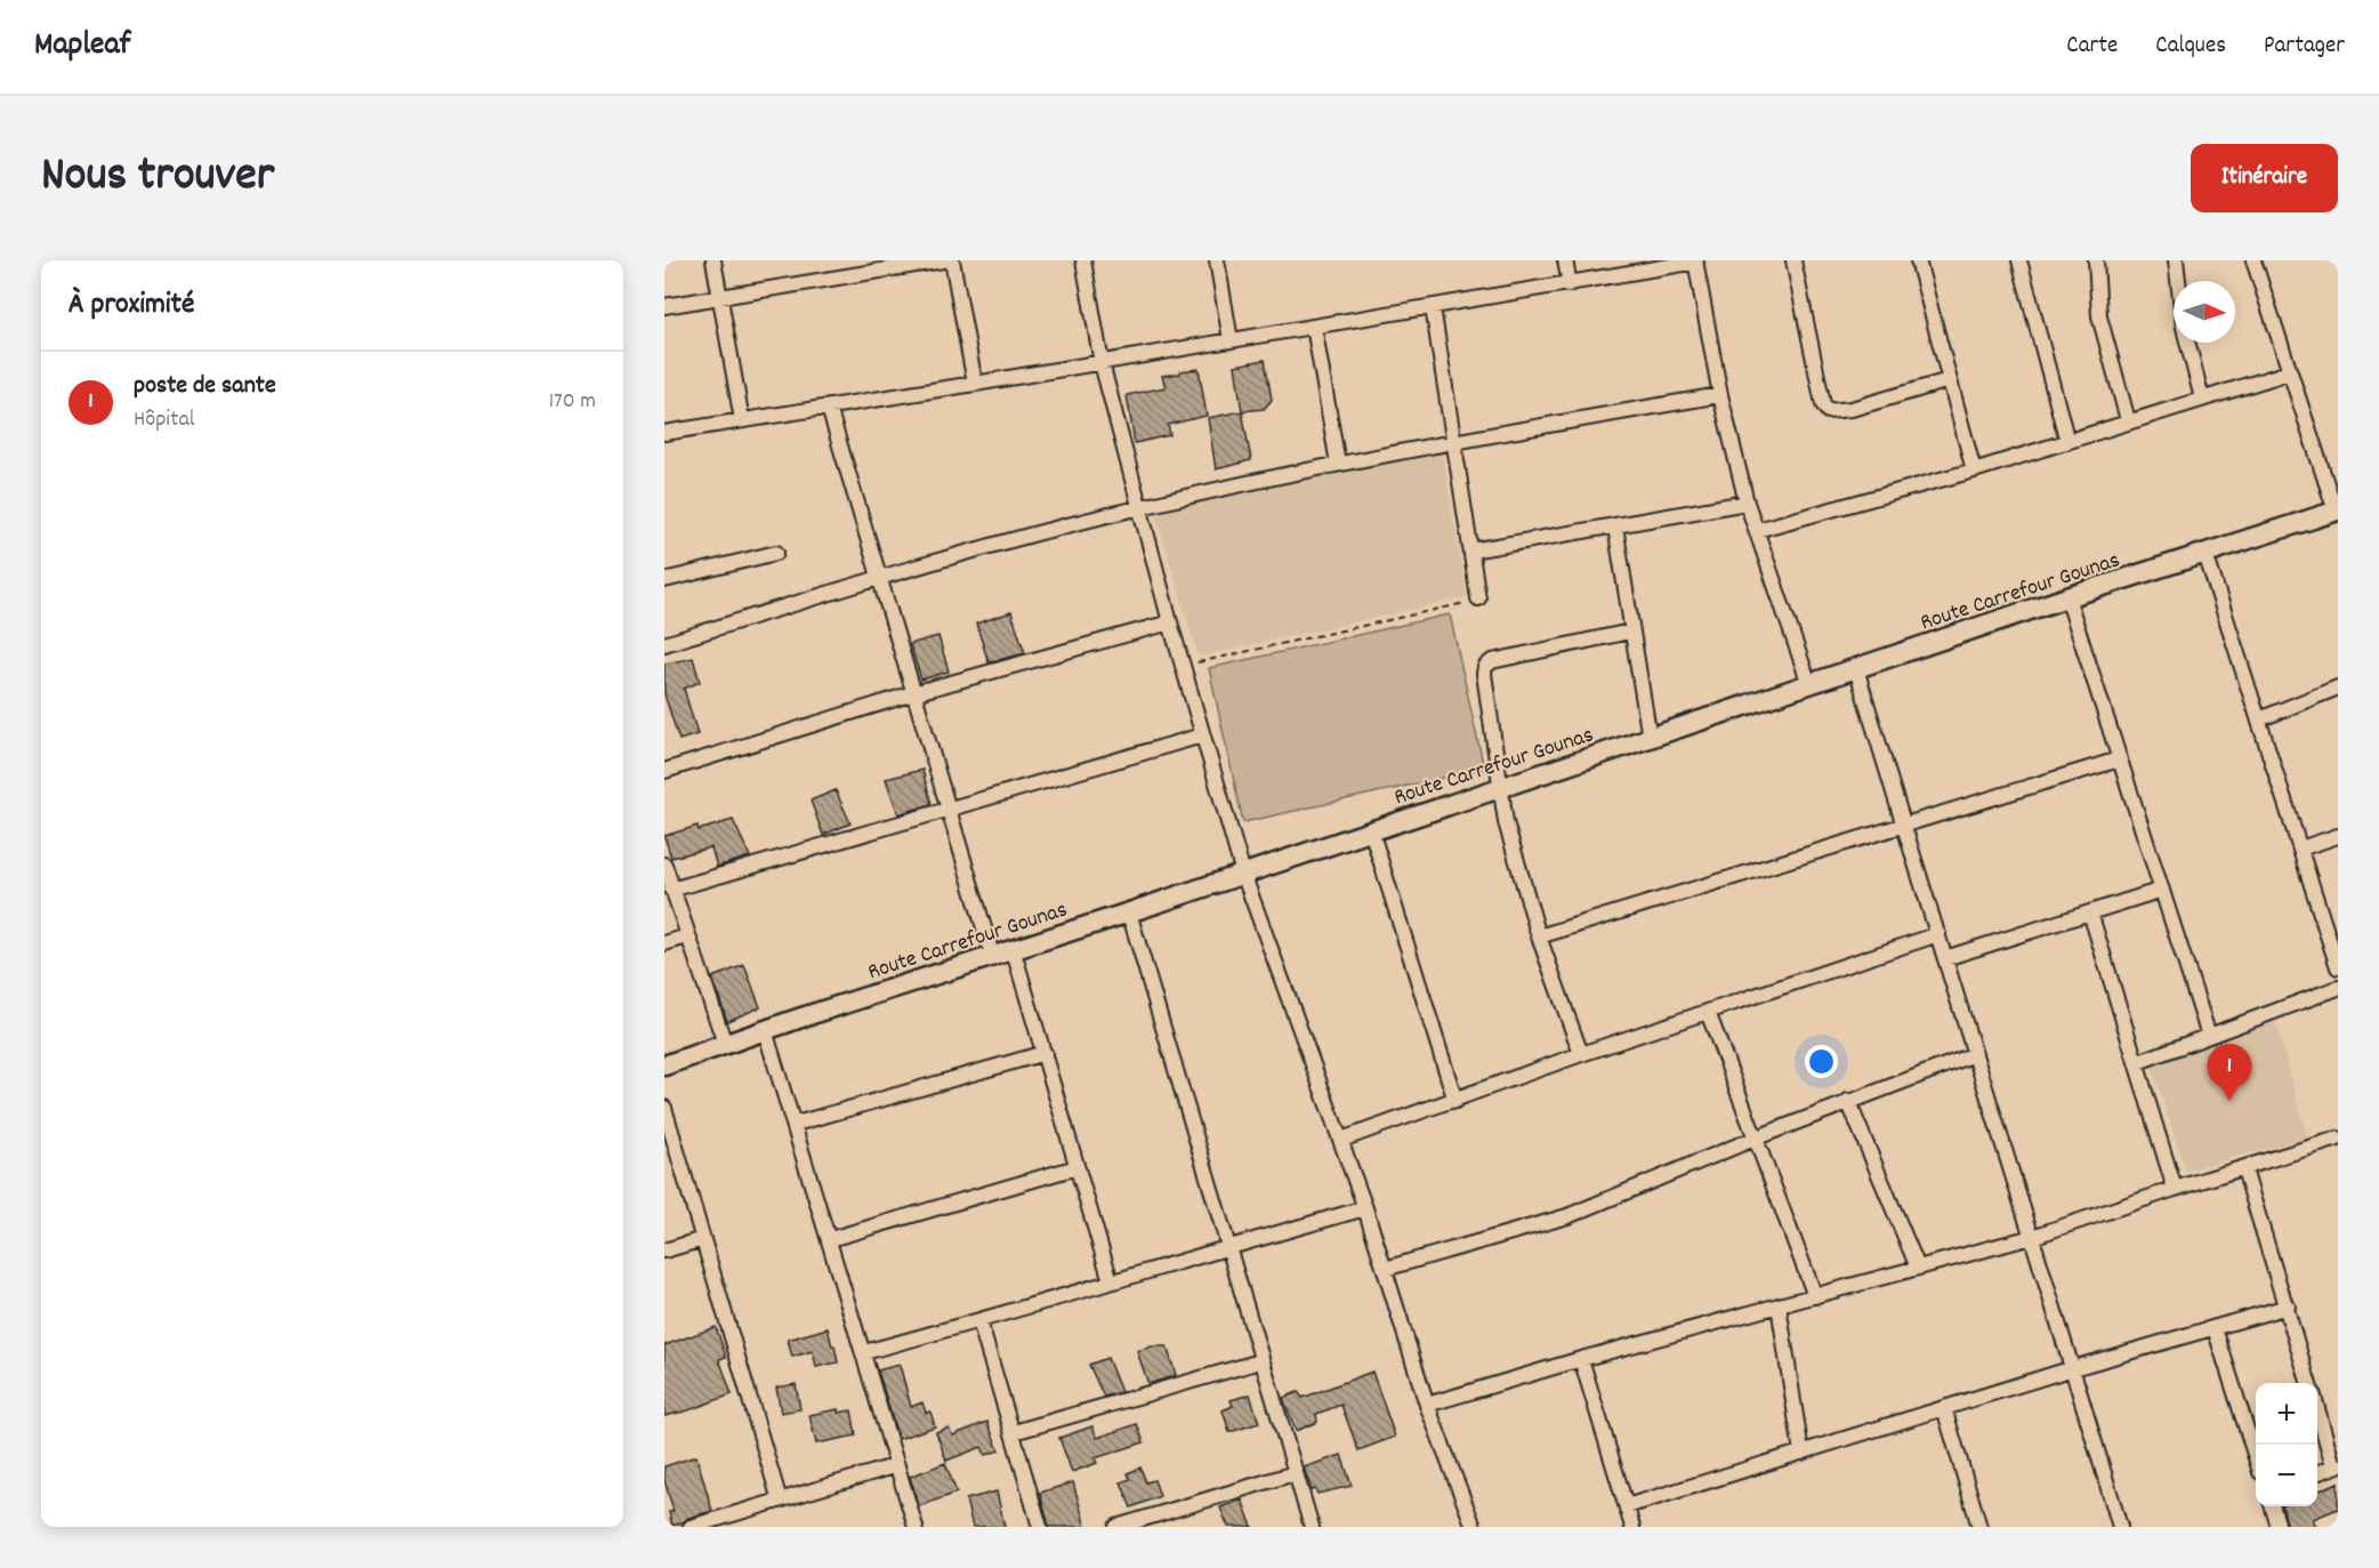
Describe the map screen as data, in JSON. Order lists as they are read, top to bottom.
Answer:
{
  "streets": {
    "main road": ["Route Carrefour Gounas"]
  },
  "north": "right",
  "page": {
    "header": "Mapleaf",
    "nav": ["Carte", "Calques", "Partager"],
    "title": "Nous trouver",
    "buttons": "Itinéraire",
    "heading": "À proximité",
    "list": [
      {
        "mark": "1",
        "name": "poste de sante",
        "note": "Hôpital",
        "value": "170 m"
      }
    ],
    "pins": "1",
    "map_buttons": ["+", "−"]
  }
}
